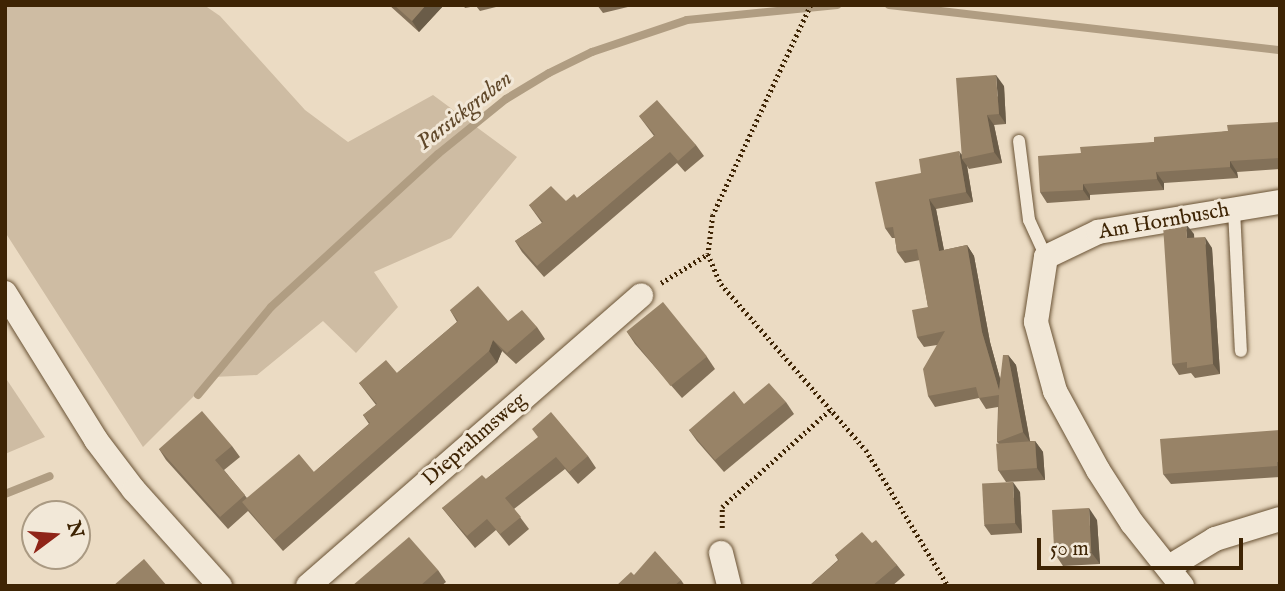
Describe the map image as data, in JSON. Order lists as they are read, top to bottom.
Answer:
{
  "streets": {
    "street": ["Am Hornbusch", "Dieprahmsweg"]
  },
  "water": ["Parsickgraben"],
  "scale_bar": "50 m",
  "north": "right"
}
